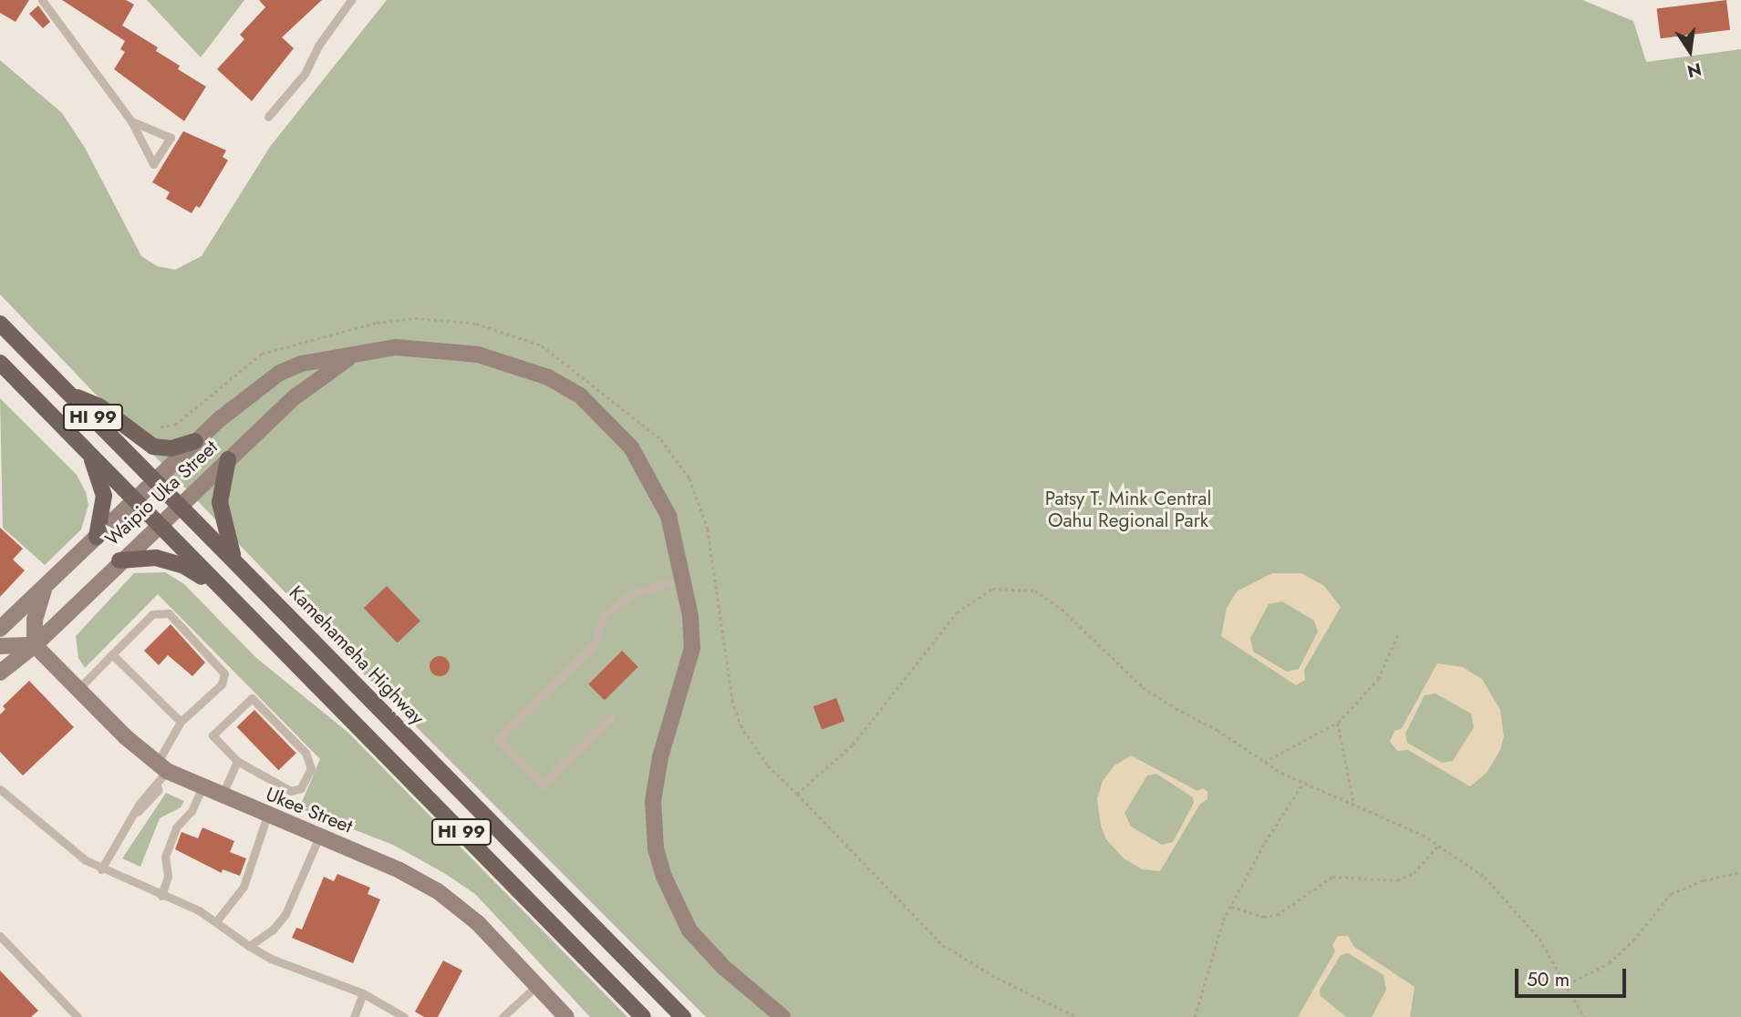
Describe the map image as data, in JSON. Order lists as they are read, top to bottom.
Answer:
{
  "streets": {
    "main road": ["HI 99", "Kamehameha Highway"],
    "street": ["Waipio Uka Street", "Ukee Street"]
  },
  "crossings": [
    ["HI 99", "Waipio Uka Street"],
    ["Waipio Uka Street", "Kamehameha Highway"],
    ["Waipio Uka Street", "Ukee Street"]
  ],
  "parks": ["Patsy T. Mink Central Oahu Regional Park"],
  "scale_bar": "50 m",
  "north": "bottom"
}
